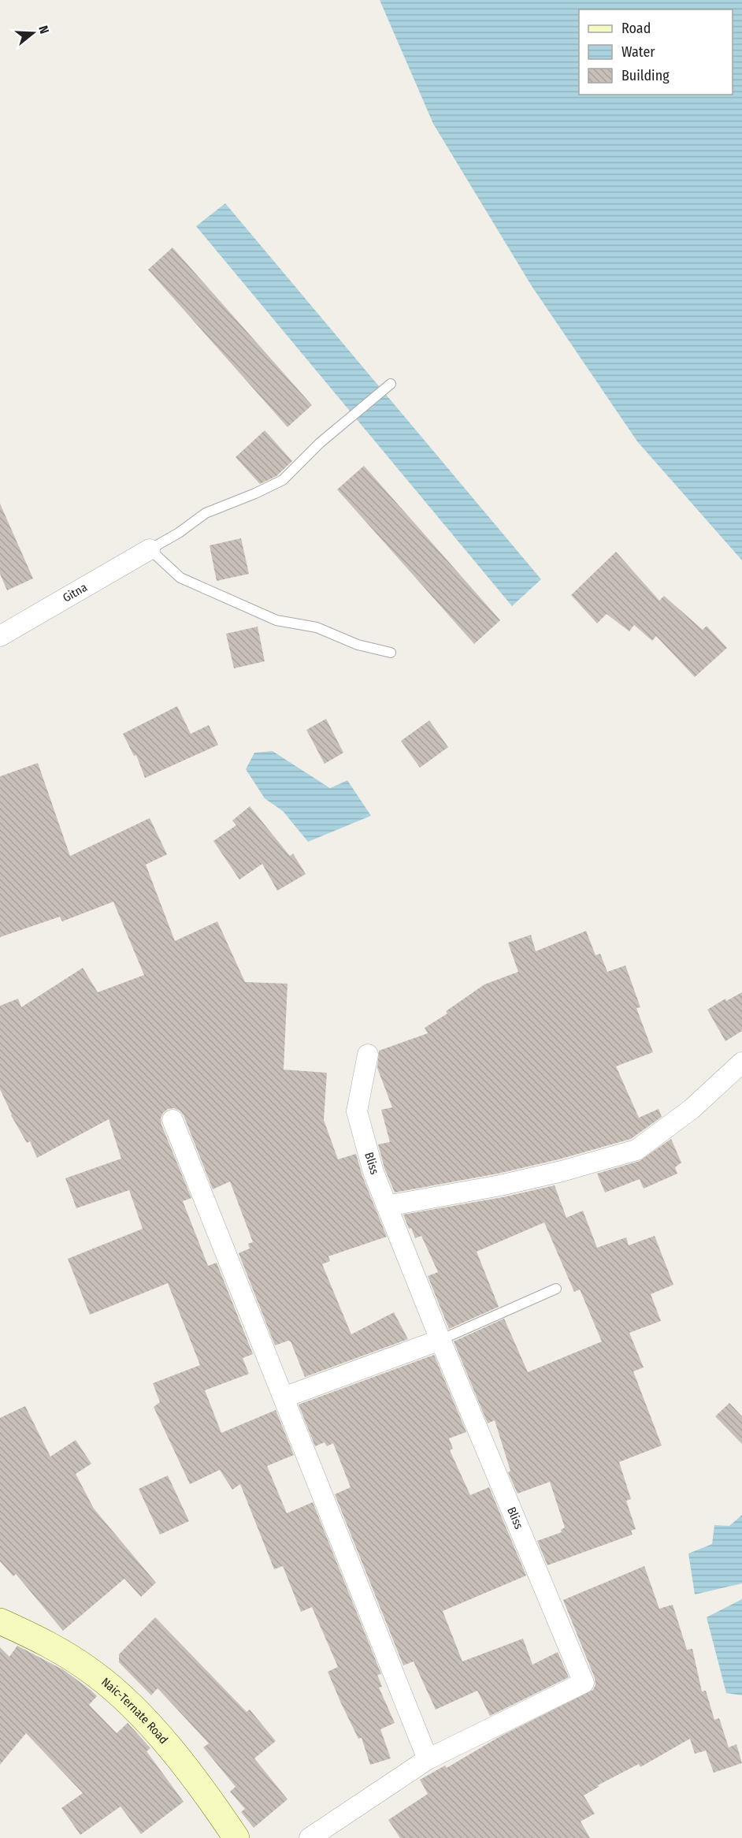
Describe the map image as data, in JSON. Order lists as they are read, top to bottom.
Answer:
{
  "streets": {
    "main road": ["Naic-Ternate Road"],
    "street": ["Gitna", "Bliss"]
  },
  "legend": ["Road", "Water", "Building"],
  "north": "right"
}
